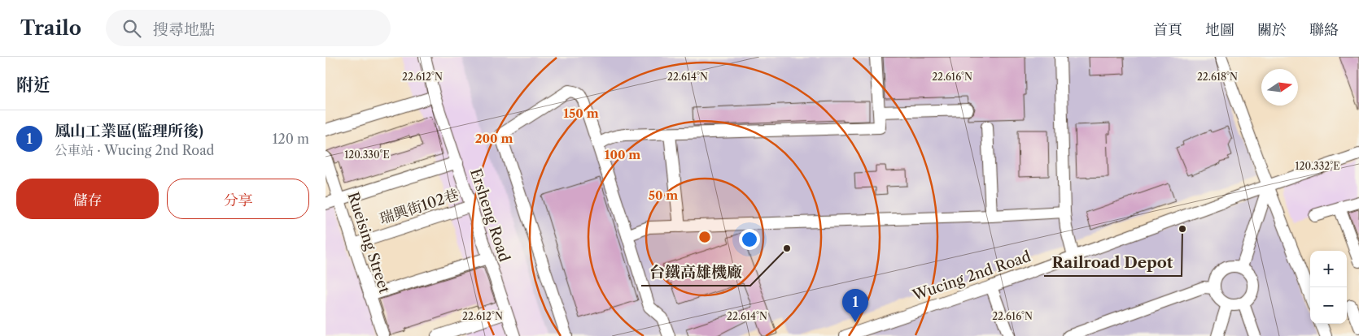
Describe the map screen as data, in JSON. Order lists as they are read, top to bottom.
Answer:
{
  "streets": {
    "street": [
      "瑞興街102巷",
      "Ersheng Road",
      "Rueising Street",
      "Wucing 2nd Road"
    ]
  },
  "crossings": [
    ["瑞興街102巷", "Ersheng Road"],
    ["瑞興街102巷", "Rueising Street"]
  ],
  "places": ["Railroad Depot", "台鐵高雄機廠"],
  "north": "right",
  "page": {
    "header": "Trailo",
    "search": "搜尋地點",
    "nav": [
      "首頁",
      "地圖",
      "關於",
      "聯絡"
    ],
    "heading": "附近",
    "list": [
      {
        "mark": "1",
        "name": "鳳山工業區(監理所後)",
        "note": "公車站 · Wucing 2nd Road",
        "value": "120 m"
      }
    ],
    "buttons": ["儲存", "分享"],
    "map_buttons": ["+", "−"],
    "pins": "1"
  },
  "coordinates": [
    "22.612°N",
    "22.614°N",
    "22.616°N",
    "22.618°N",
    "120.330°E",
    "120.332°E"
  ],
  "rings": [
    "150 m",
    "200 m",
    "100 m",
    "50 m"
  ]
}
